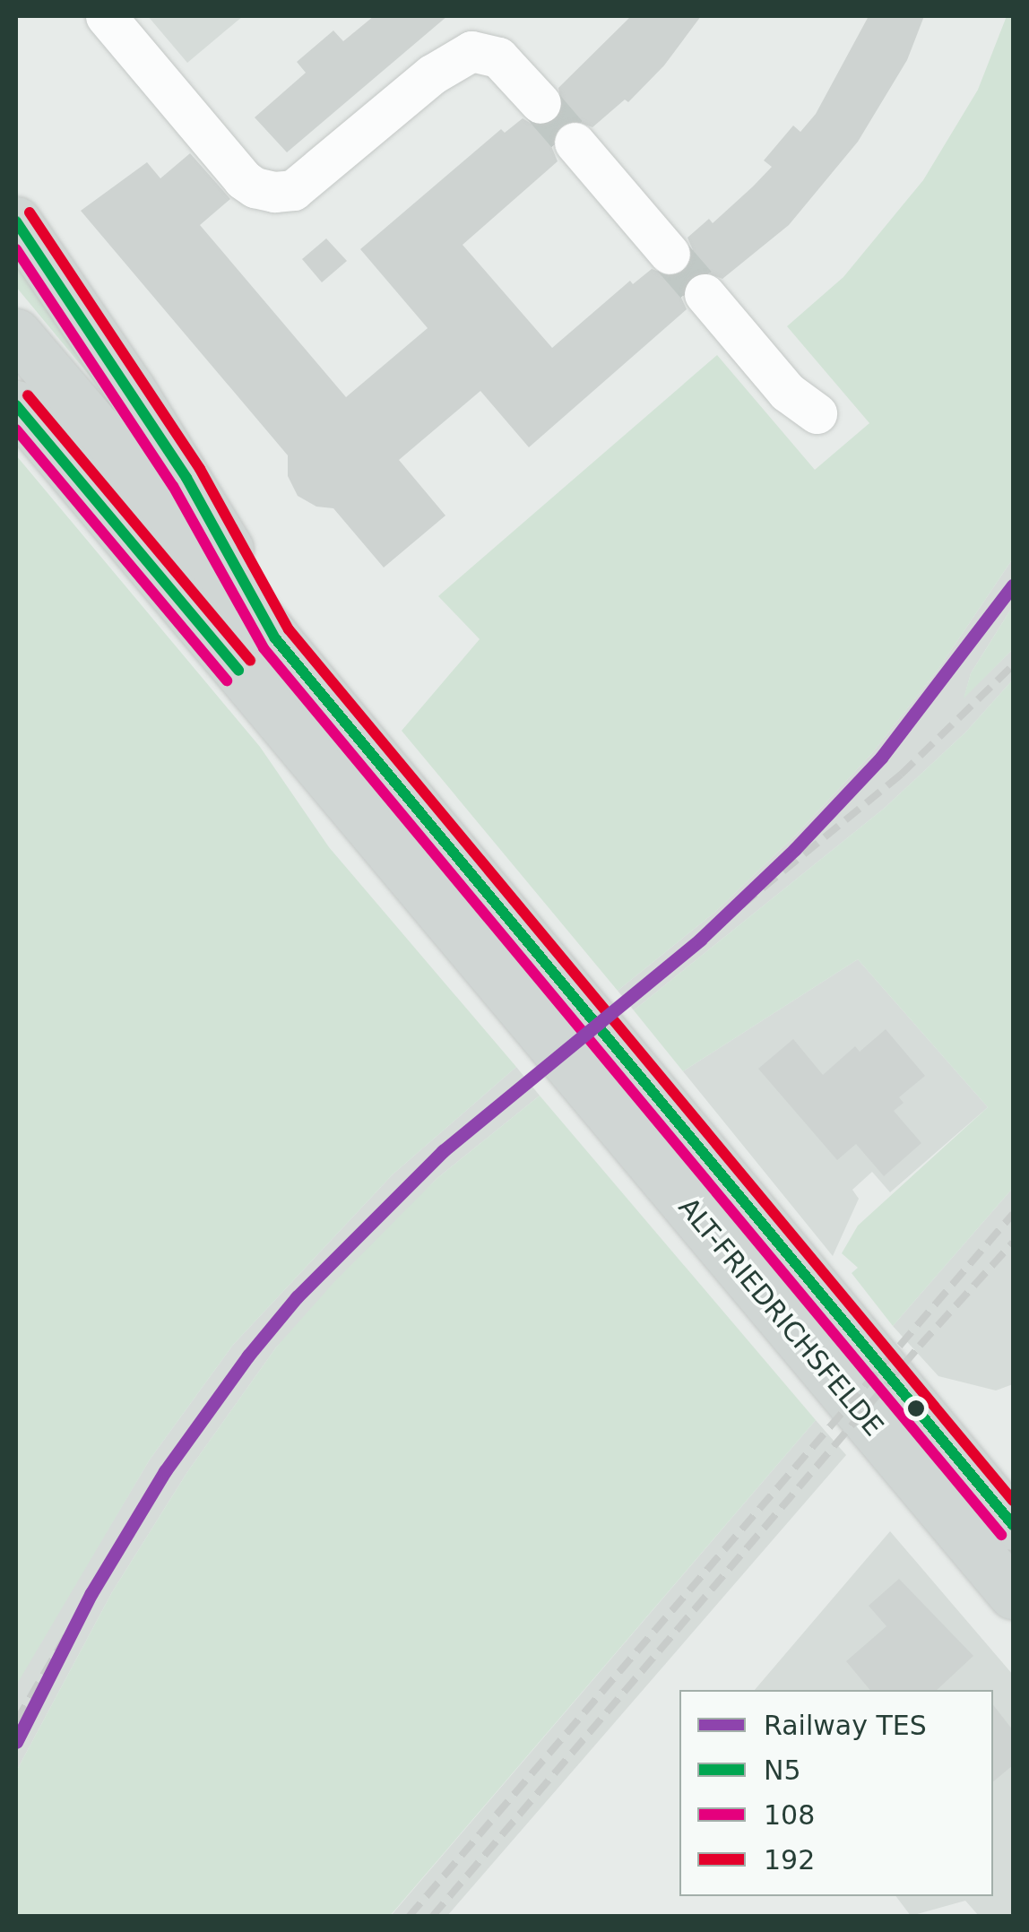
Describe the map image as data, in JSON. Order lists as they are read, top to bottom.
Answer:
{
  "streets": {
    "main road": ["ALT-FRIEDRICHSFELDE"]
  },
  "lines": [
    "transit line 192",
    "transit line N5",
    "transit line 108",
    "rail line TES"
  ],
  "legend": [
    "Railway TES",
    "N5",
    "108",
    "192"
  ]
}
